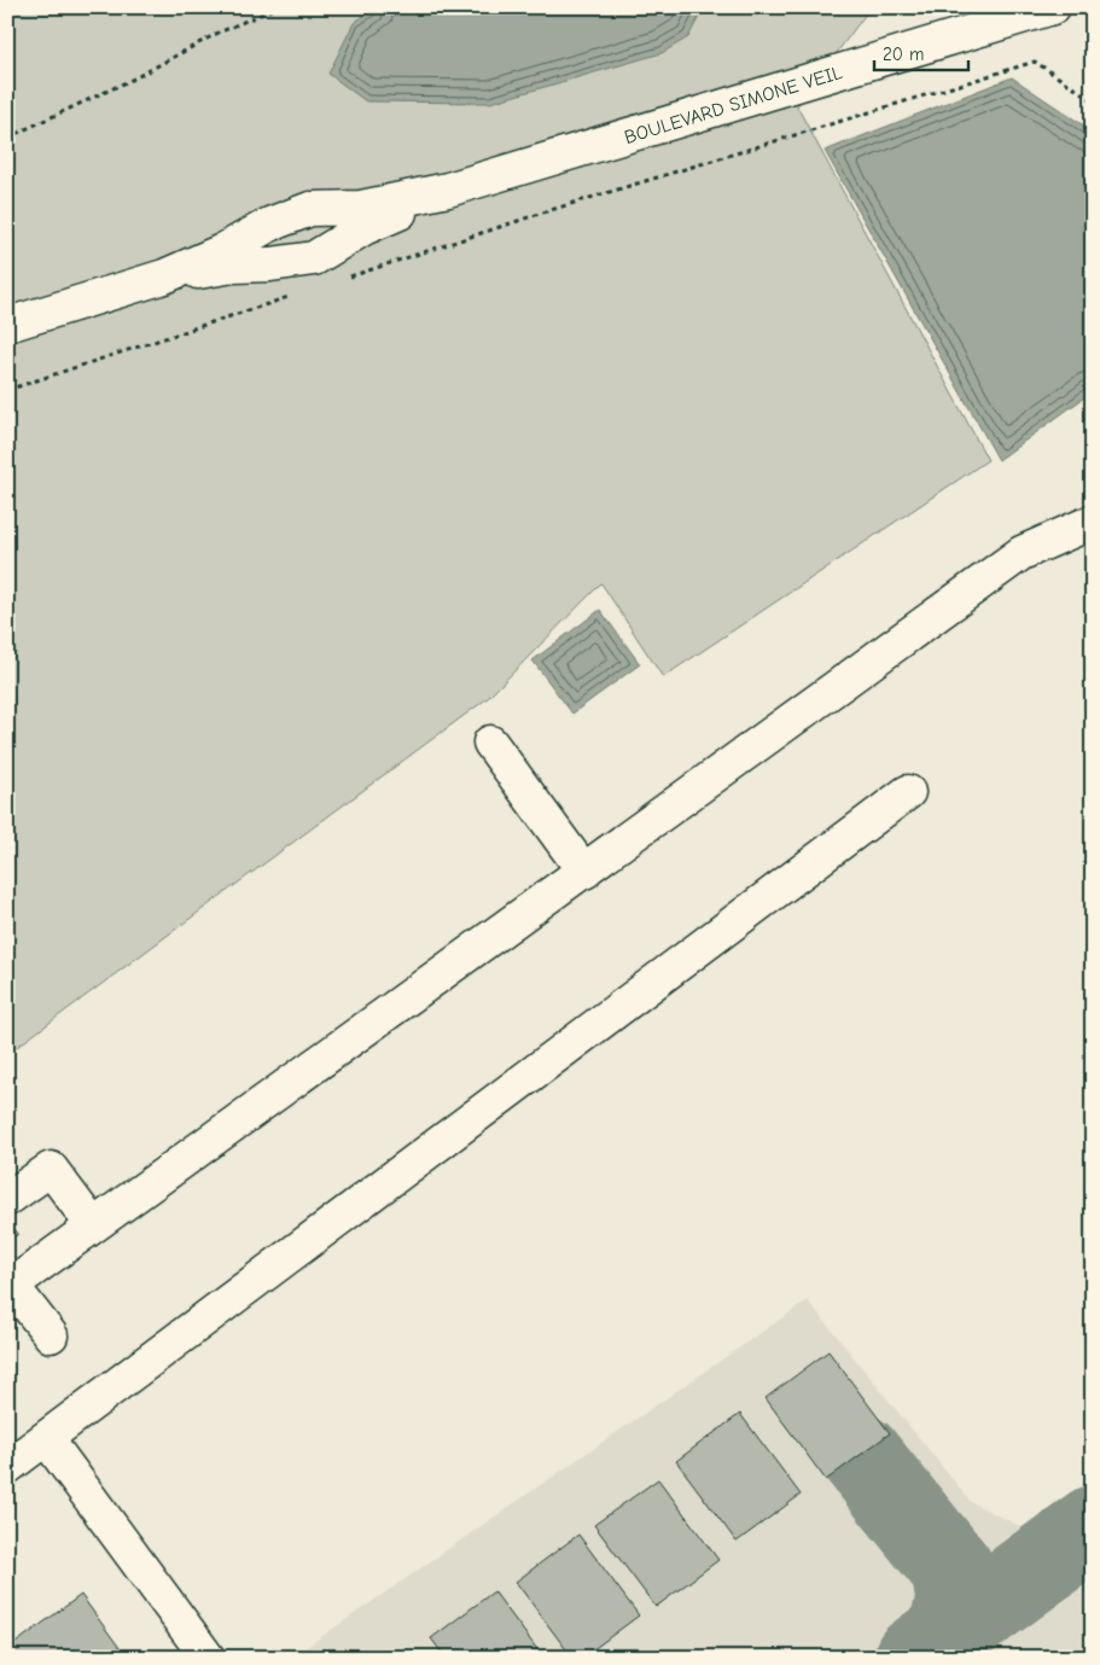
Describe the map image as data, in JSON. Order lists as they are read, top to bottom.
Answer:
{
  "streets": {
    "street": ["BOULEVARD SIMONE VEIL"]
  },
  "scale_bar": "20 m"
}
